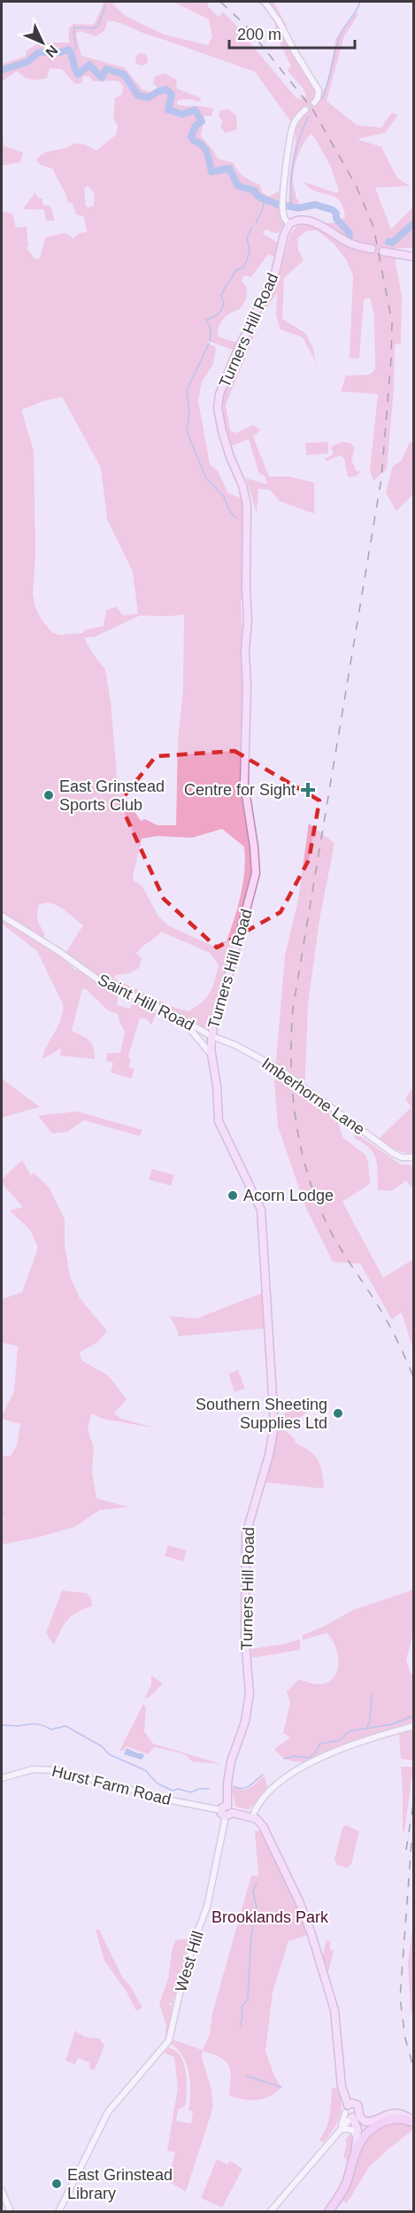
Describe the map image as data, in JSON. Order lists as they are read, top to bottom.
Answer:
{
  "streets": {
    "main road": ["Turners Hill Road"],
    "street": [
      "Saint Hill Road",
      "Imberhorne Lane",
      "Hurst Farm Road",
      "West Hill"
    ]
  },
  "crossings": [
    ["Turners Hill Road", "Saint Hill Road"],
    ["Turners Hill Road", "Imberhorne Lane"],
    ["Turners Hill Road", "Hurst Farm Road"],
    ["Turners Hill Road", "West Hill"],
    ["Saint Hill Road", "Imberhorne Lane"],
    ["Hurst Farm Road", "West Hill"]
  ],
  "parks": ["Brooklands Park"],
  "places": {
    "health": ["Centre for Sight"],
    "other": [
      "East Grinstead Sports Club",
      "Acorn Lodge",
      "Southern Sheeting Supplies Ltd",
      "East Grinstead Library"
    ]
  },
  "scale_bar": "200 m",
  "north": "bottom right"
}
